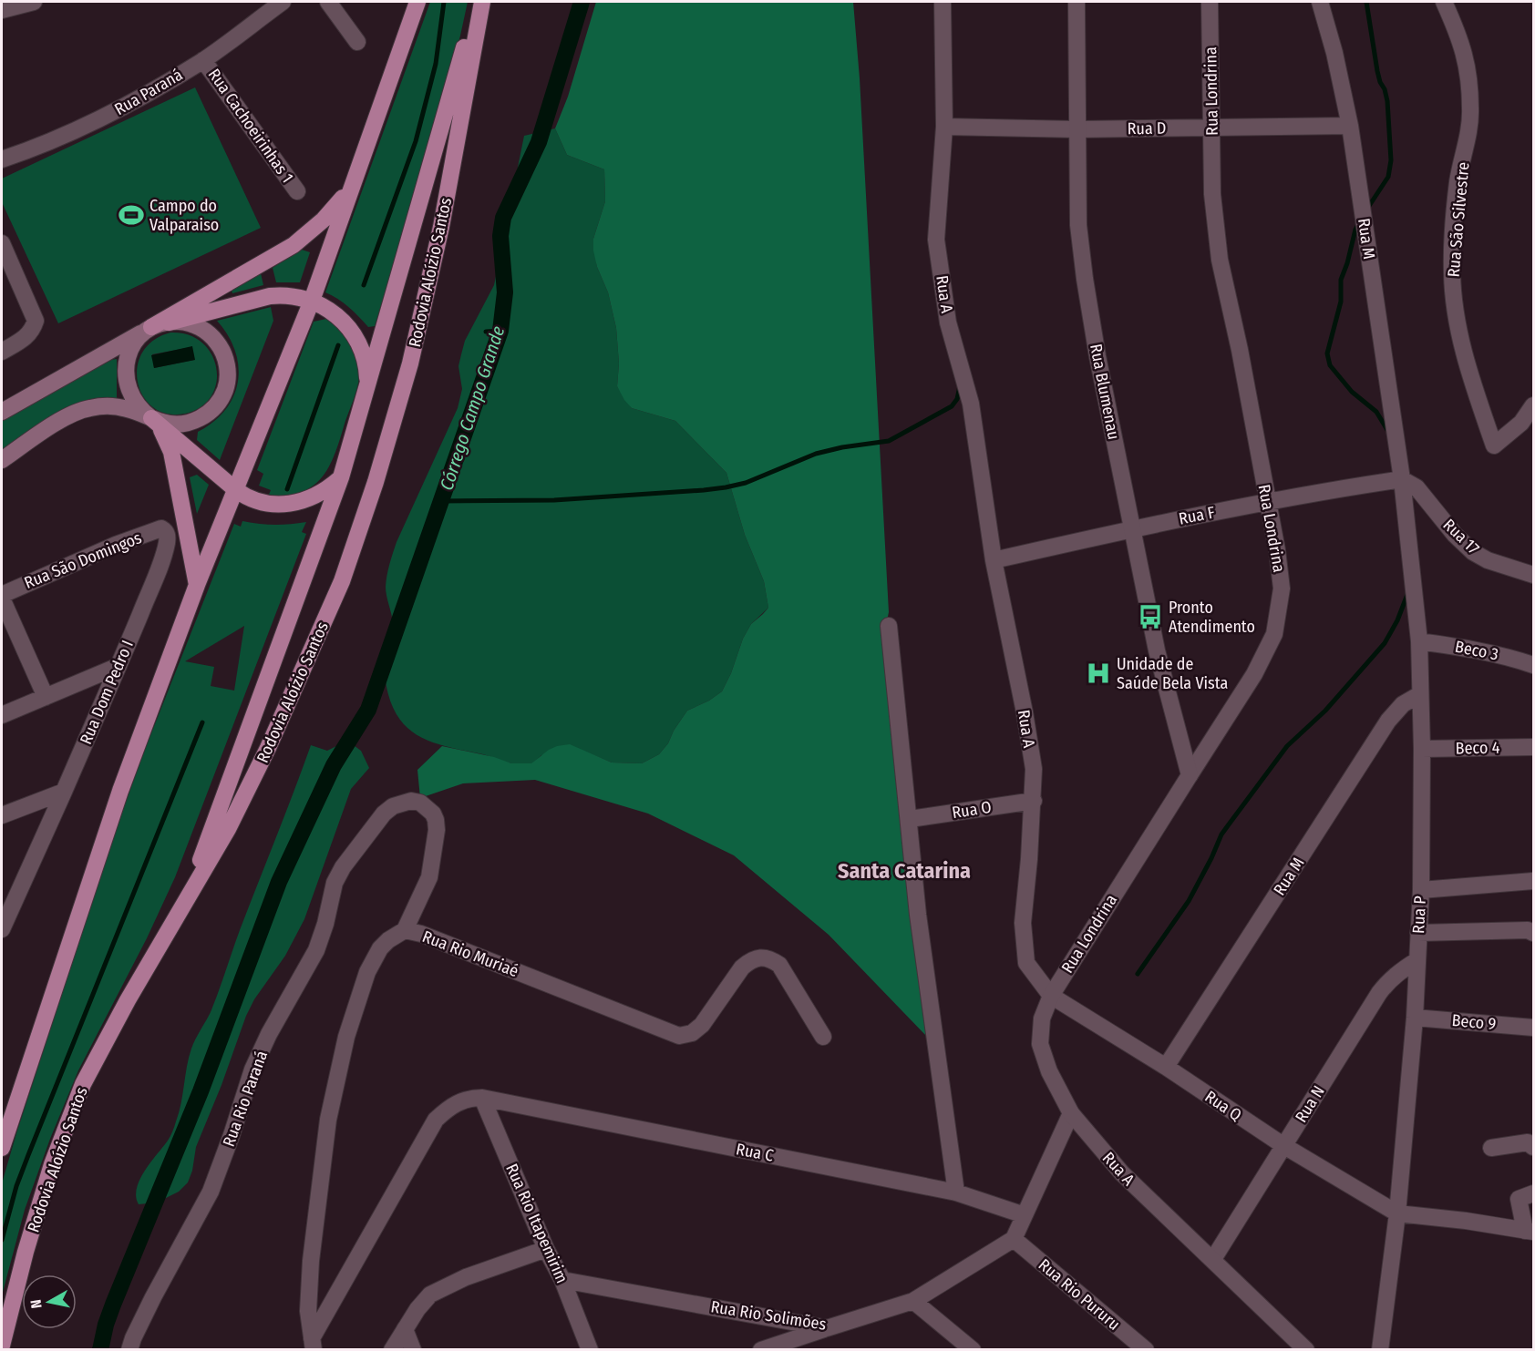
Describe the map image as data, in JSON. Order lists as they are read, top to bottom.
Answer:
{
  "streets": {
    "main road": ["Rodovia Aloízio Santos"],
    "street": [
      "Rua Londrina",
      "Rua Paraná",
      "Rua Cachoeirinhas 1",
      "Rua D",
      "Rua São Silvestre",
      "Rua M",
      "Rua A",
      "Rua Blumenau",
      "Rua F",
      "Rua 17",
      "Rua São Domingos",
      "Beco 3",
      "Rua Dom Pedro I",
      "Beco 4",
      "Rua O",
      "Rua P",
      "Rua Rio Muriaé",
      "Beco 9",
      "Rua Rio Paraná",
      "Rua N",
      "Rua Q",
      "Rua C",
      "Rua Rio Itapemirim",
      "Rua Rio Pururu",
      "Rua Rio Solimões"
    ]
  },
  "crossings": [
    ["Rua Londrina", "Rua D"],
    ["Rua Londrina", "Rua A"],
    ["Rua Londrina", "Rua Blumenau"],
    ["Rua Londrina", "Rua F"],
    ["Rua Londrina", "Rua Q"],
    ["Rua Paraná", "Rua Cachoeirinhas 1"],
    ["Rua D", "Rua M"],
    ["Rua D", "Rua A"],
    ["Rua D", "Rua Blumenau"],
    ["Rua M", "Rua F"],
    ["Rua M", "Rua 17"],
    ["Rua M", "Rua P"],
    ["Rua M", "Rua Q"],
    ["Rua A", "Rua F"],
    ["Rua A", "Rua O"],
    ["Rua A", "Rua N"],
    ["Rua A", "Rua Q"],
    ["Rua Blumenau", "Rua F"],
    ["Rua F", "Rua 17"],
    ["Rua F", "Rua P"],
    ["Rua 17", "Rua P"],
    ["Rua São Domingos", "Rua Dom Pedro I"],
    ["Beco 3", "Rua P"],
    ["Beco 4", "Rua P"],
    ["Rua P", "Beco 9"],
    ["Rua P", "Rua N"],
    ["Rua P", "Rua Q"],
    ["Rua Rio Muriaé", "Rua Rio Paraná"],
    ["Rua N", "Rua Q"],
    ["Rua C", "Rua Rio Itapemirim"],
    ["Rua Rio Itapemirim", "Rua Rio Solimões"],
    ["Rua Rio Pururu", "Rua Rio Solimões"]
  ],
  "districts": ["Santa Catarina"],
  "water": ["Córrego Campo Grande"],
  "places": {
    "sports": ["Campo do Valparaiso"],
    "bus stop": ["Pronto Atendimento"],
    "hospital": ["Unidade de Saúde Bela Vista"]
  },
  "north": "left"
}
